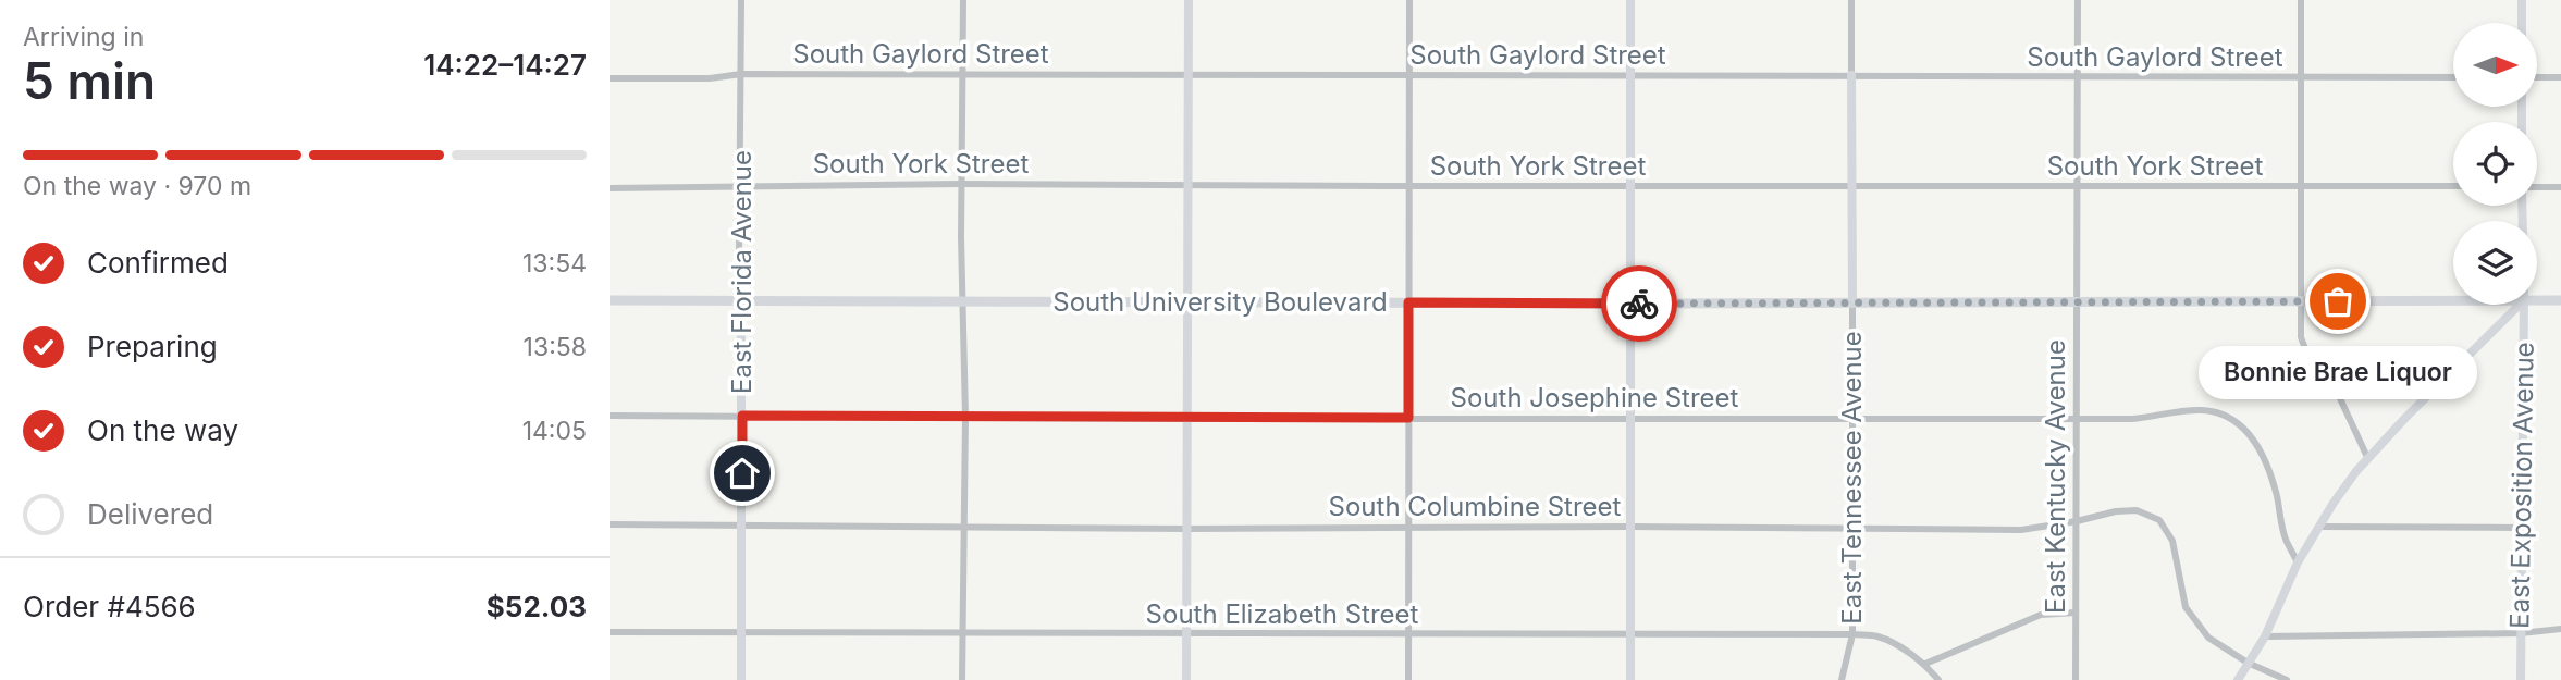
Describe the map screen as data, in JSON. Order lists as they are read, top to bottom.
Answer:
{
  "streets": {
    "main road": ["South University Boulevard"],
    "street": [
      "South Gaylord Street",
      "South York Street",
      "East Florida Avenue",
      "South Josephine Street",
      "East Kentucky Avenue",
      "East Tennessee Avenue",
      "East Exposition Avenue",
      "South Columbine Street",
      "South Elizabeth Street"
    ]
  },
  "crossings": [
    ["South Gaylord Street", "East Florida Avenue"],
    ["South Gaylord Street", "East Kentucky Avenue"],
    ["South Gaylord Street", "East Tennessee Avenue"],
    ["South York Street", "East Florida Avenue"],
    ["South York Street", "East Kentucky Avenue"],
    ["South York Street", "East Tennessee Avenue"],
    ["East Florida Avenue", "South University Boulevard"],
    ["East Florida Avenue", "South Josephine Street"],
    ["East Florida Avenue", "South Columbine Street"],
    ["East Florida Avenue", "South Elizabeth Street"],
    ["South University Boulevard", "East Kentucky Avenue"],
    ["South University Boulevard", "East Tennessee Avenue"],
    ["South Josephine Street", "East Kentucky Avenue"],
    ["South Josephine Street", "East Tennessee Avenue"],
    ["East Kentucky Avenue", "South Columbine Street"],
    ["East Tennessee Avenue", "South Columbine Street"],
    ["East Tennessee Avenue", "South Elizabeth Street"]
  ],
  "places": ["Bonnie Brae Liquor"],
  "north": "right",
  "page": {
    "heading": ["5 min", "Arriving in", "14:22–14:27"],
    "panel": ["Order #4566", "$52.03"],
    "bar": "On the way · 970 m",
    "list": [
      ["Confirmed", "13:54"],
      ["Preparing", "13:58"],
      ["On the way", "14:05"],
      "Delivered"
    ],
    "bubble": "Bonnie Brae Liquor"
  }
}
